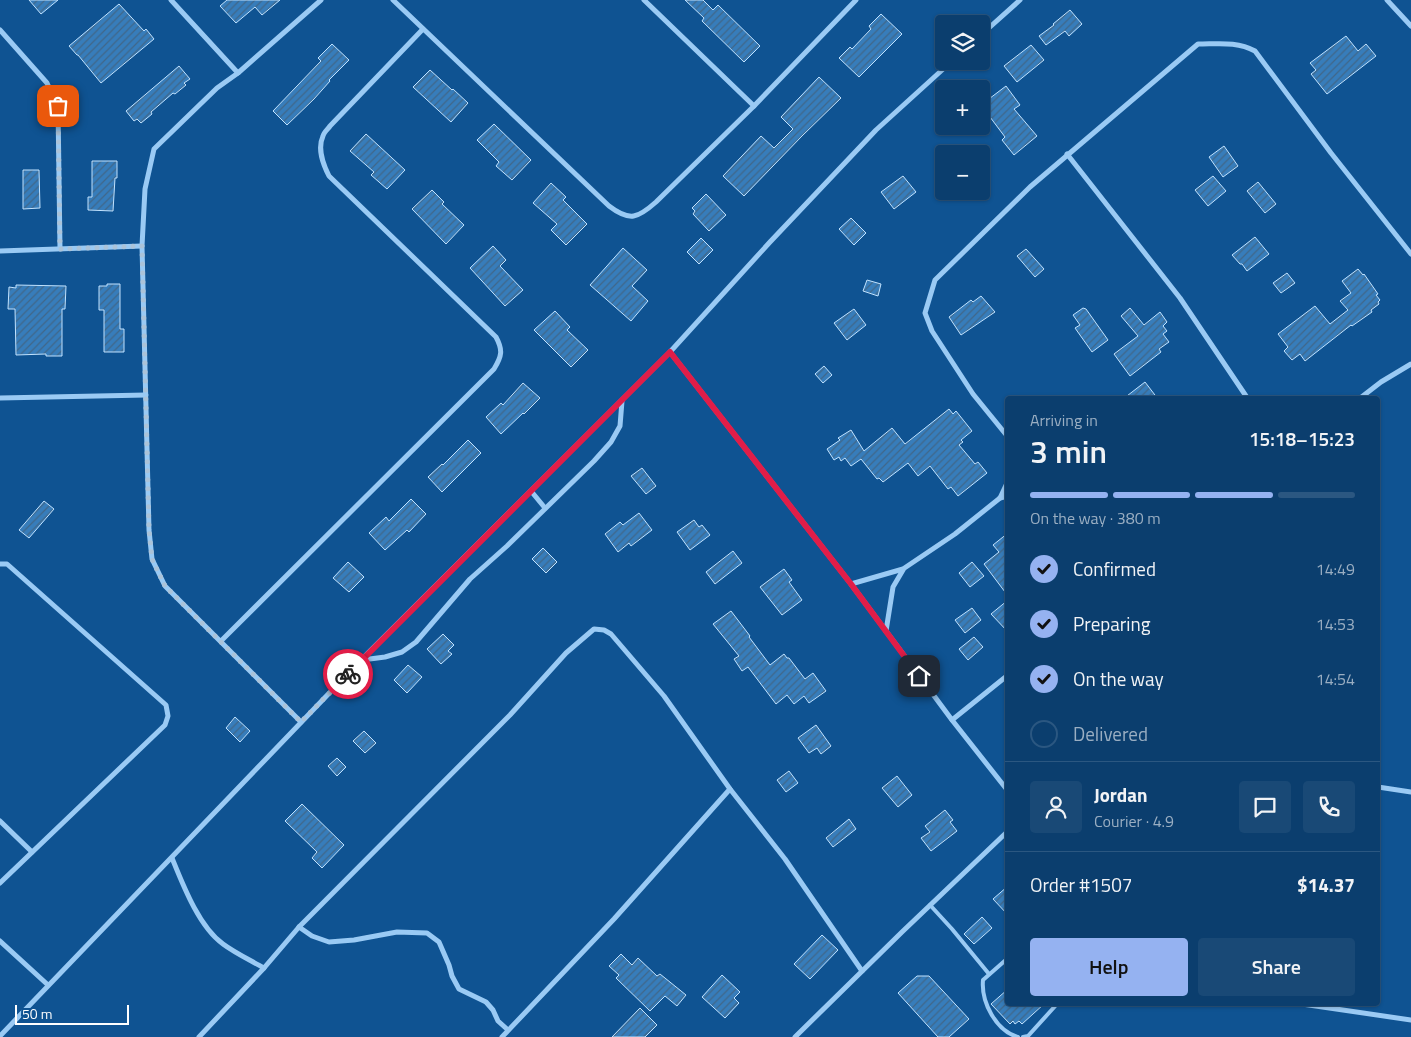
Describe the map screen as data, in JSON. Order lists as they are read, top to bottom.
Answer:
{
  "scale_bar": "50 m",
  "page": {
    "map_buttons": ["+", "−"],
    "heading": ["3 min", "Arriving in", "15:18–15:23"],
    "panel": [
      "Jordan",
      "Courier · 4.9",
      "Order #1507",
      "$14.37"
    ],
    "bar": "On the way · 380 m",
    "list": [
      ["Confirmed", "14:49"],
      ["Preparing", "14:53"],
      ["On the way", "14:54"],
      "Delivered"
    ],
    "buttons": ["Help", "Share"],
    "scale": "50 m"
  }
}
